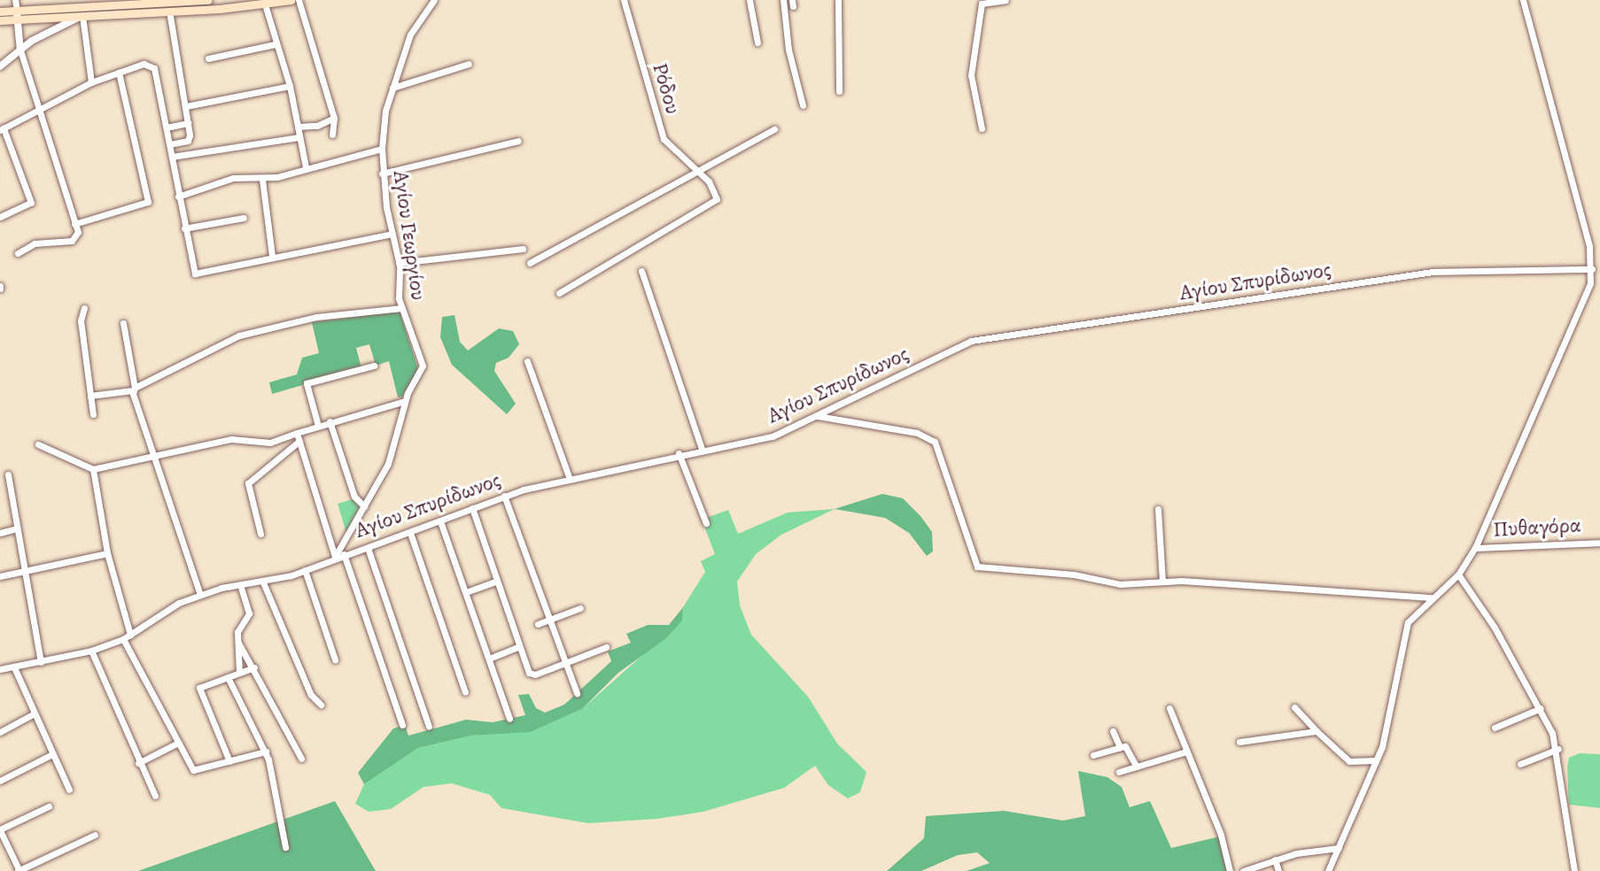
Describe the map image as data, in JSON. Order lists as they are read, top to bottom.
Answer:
{
  "streets": {
    "street": [
      "Ρόδου",
      "Αγίου Γεωργίου",
      "Αγίου Σπυρίδωνος",
      "Πυθαγόρα"
    ]
  },
  "crossings": [
    ["Αγίου Γεωργίου", "Αγίου Σπυρίδωνος"]
  ]
}
